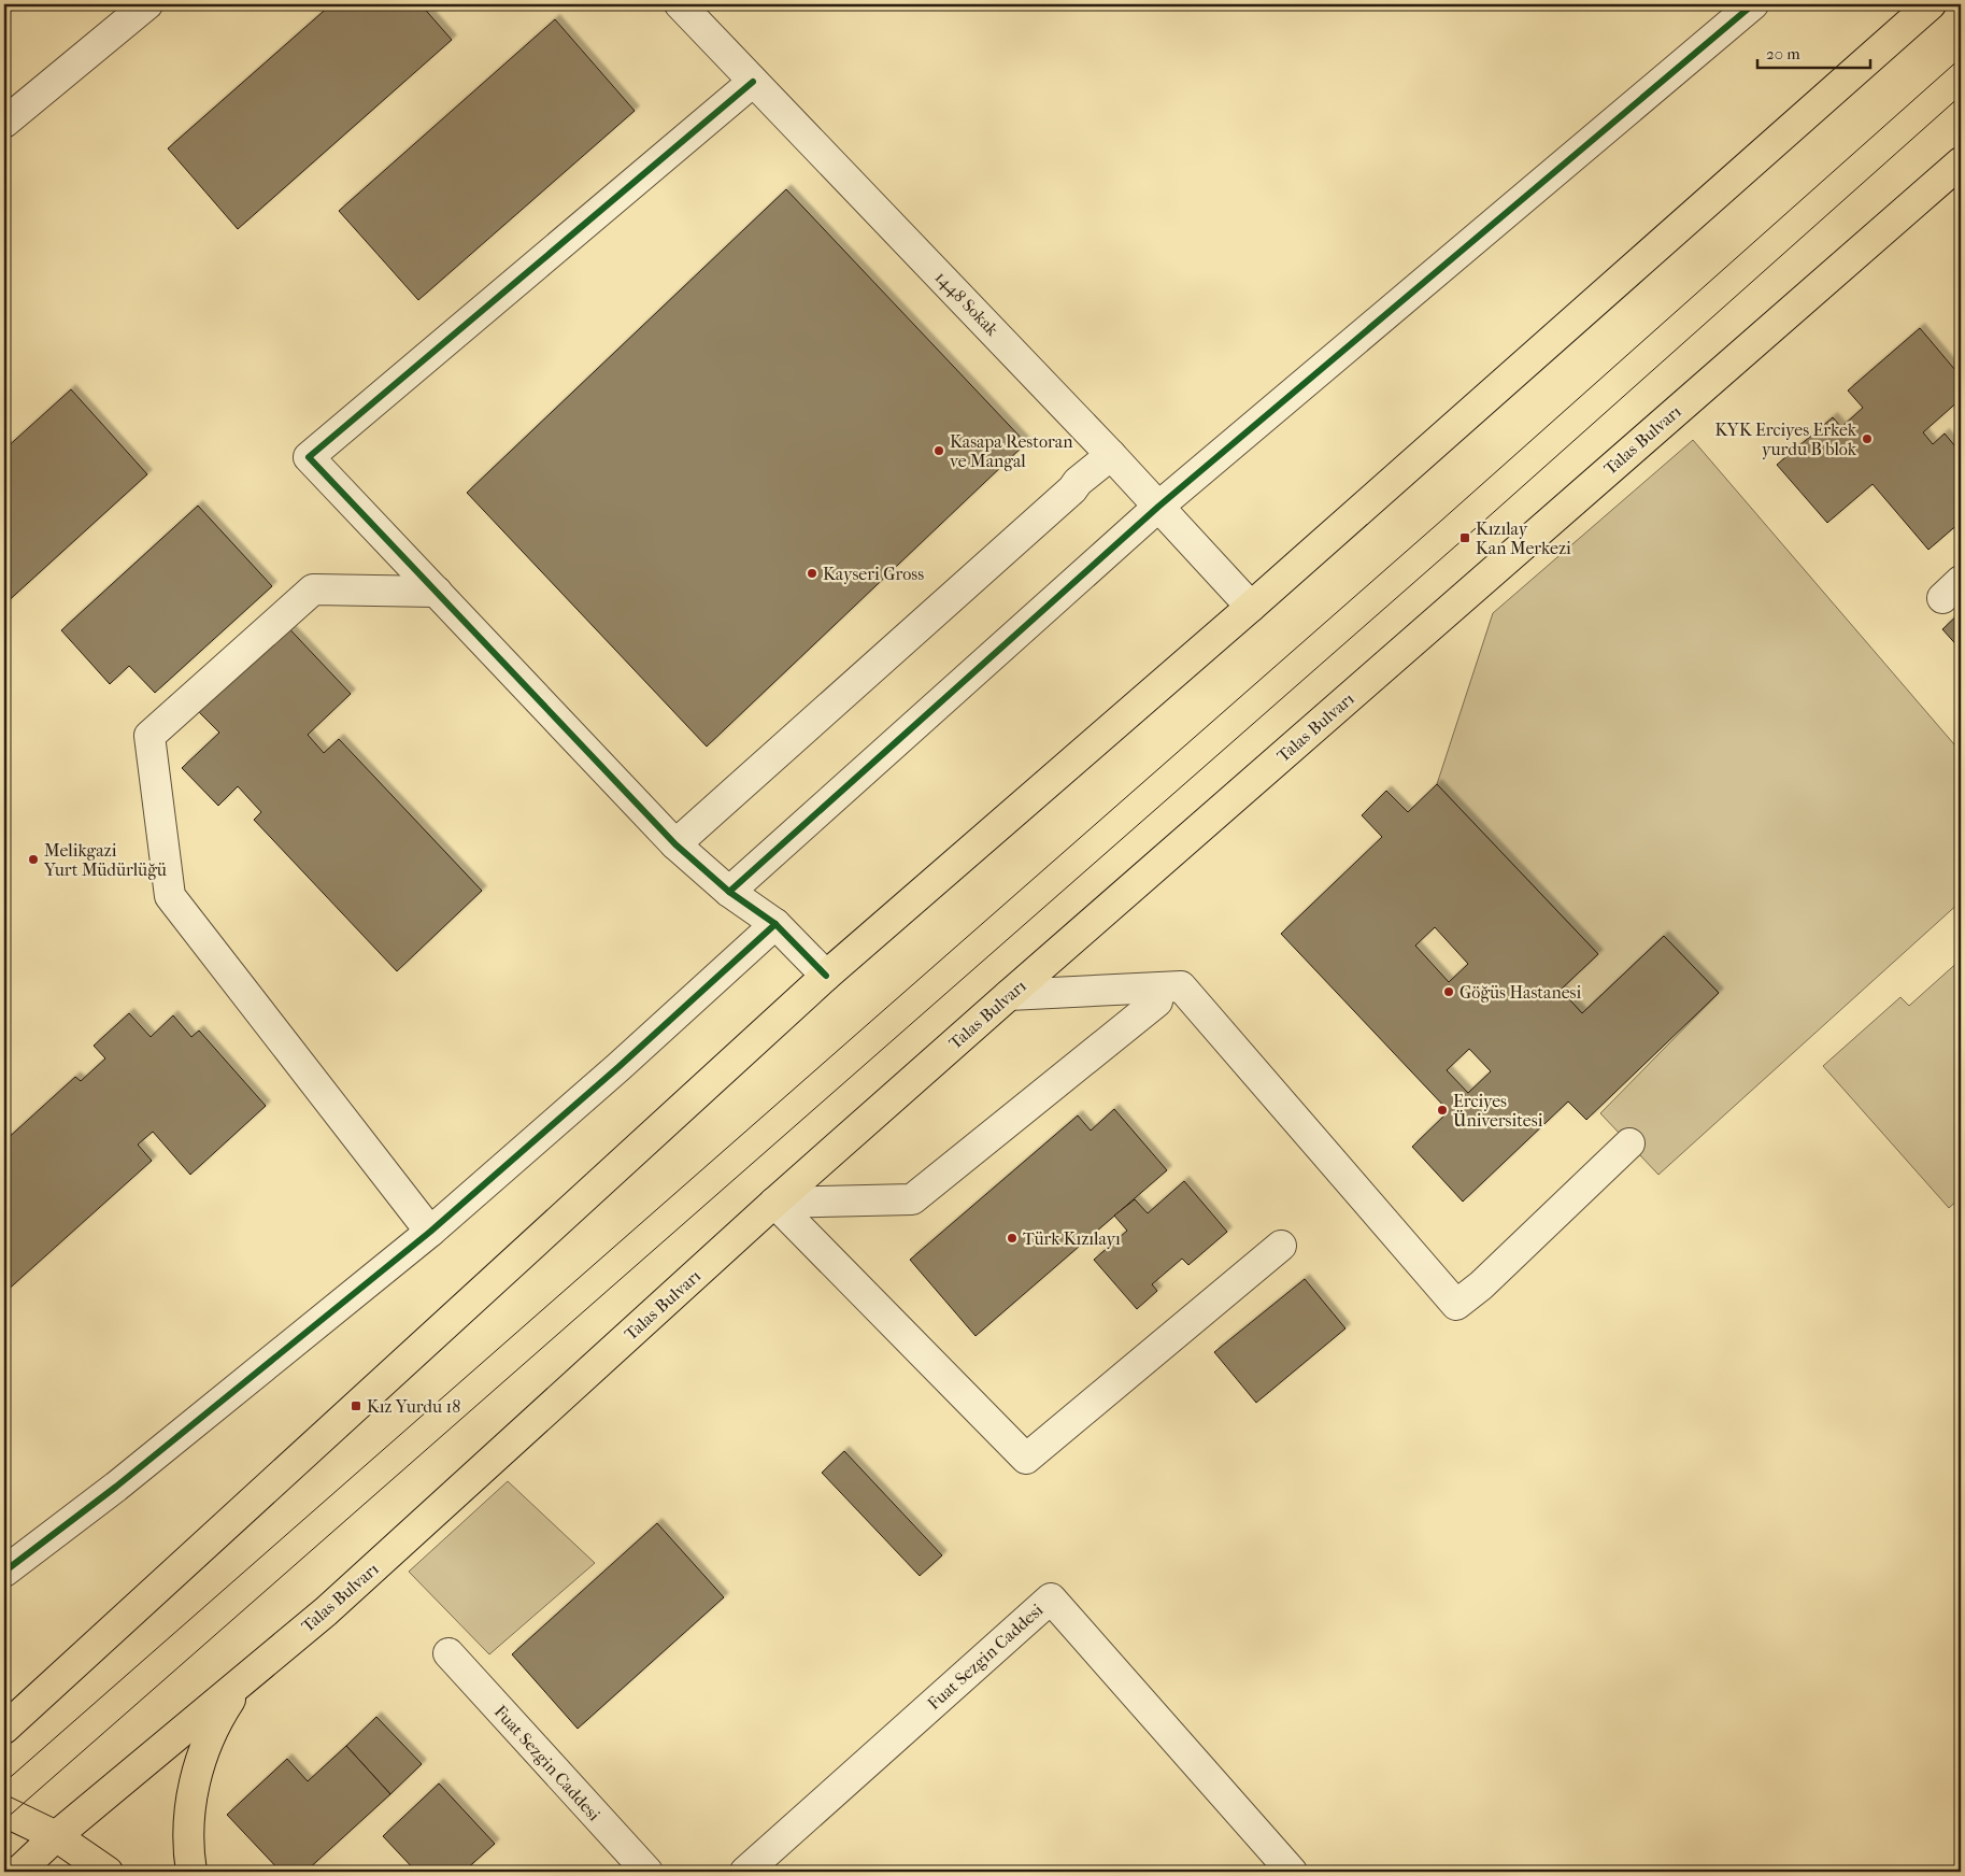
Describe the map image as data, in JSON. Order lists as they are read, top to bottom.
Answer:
{
  "streets": {
    "main road": ["Talas Bulvarı"],
    "street": ["1448 Sokak", "Fuat Sezgin Caddesi"]
  },
  "places": {
    "other": [
      "KYK Erciyes Erkek yurdu B blok",
      "Kasapa Restoran ve Mangal",
      "Kayseri Gross",
      "Melikgazi Yurt Müdürlüğü",
      "Göğüs Hastanesi",
      "Erciyes Üniversitesi",
      "Türk Kızılayı"
    ],
    "transit": ["Kızılay Kan Merkezi", "Kız Yurdu 18"]
  },
  "scale_bar": "20 m"
}
